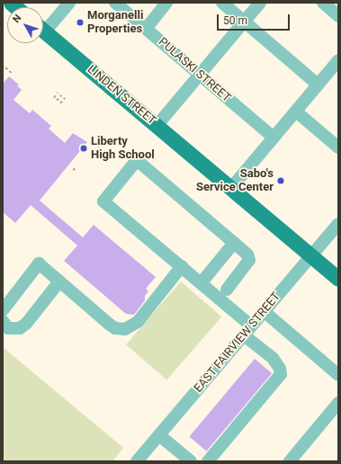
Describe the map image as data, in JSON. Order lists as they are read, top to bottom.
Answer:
{
  "streets": {
    "main road": ["LINDEN STREET"],
    "street": ["PULASKI STREET", "EAST FAIRVIEW STREET"]
  },
  "crossings": [
    ["LINDEN STREET", "EAST FAIRVIEW STREET"]
  ],
  "places": ["Morganelli Properties", "Liberty High School", "Sabo's Service Center"],
  "scale_bar": "50 m",
  "north": "top left"
}
